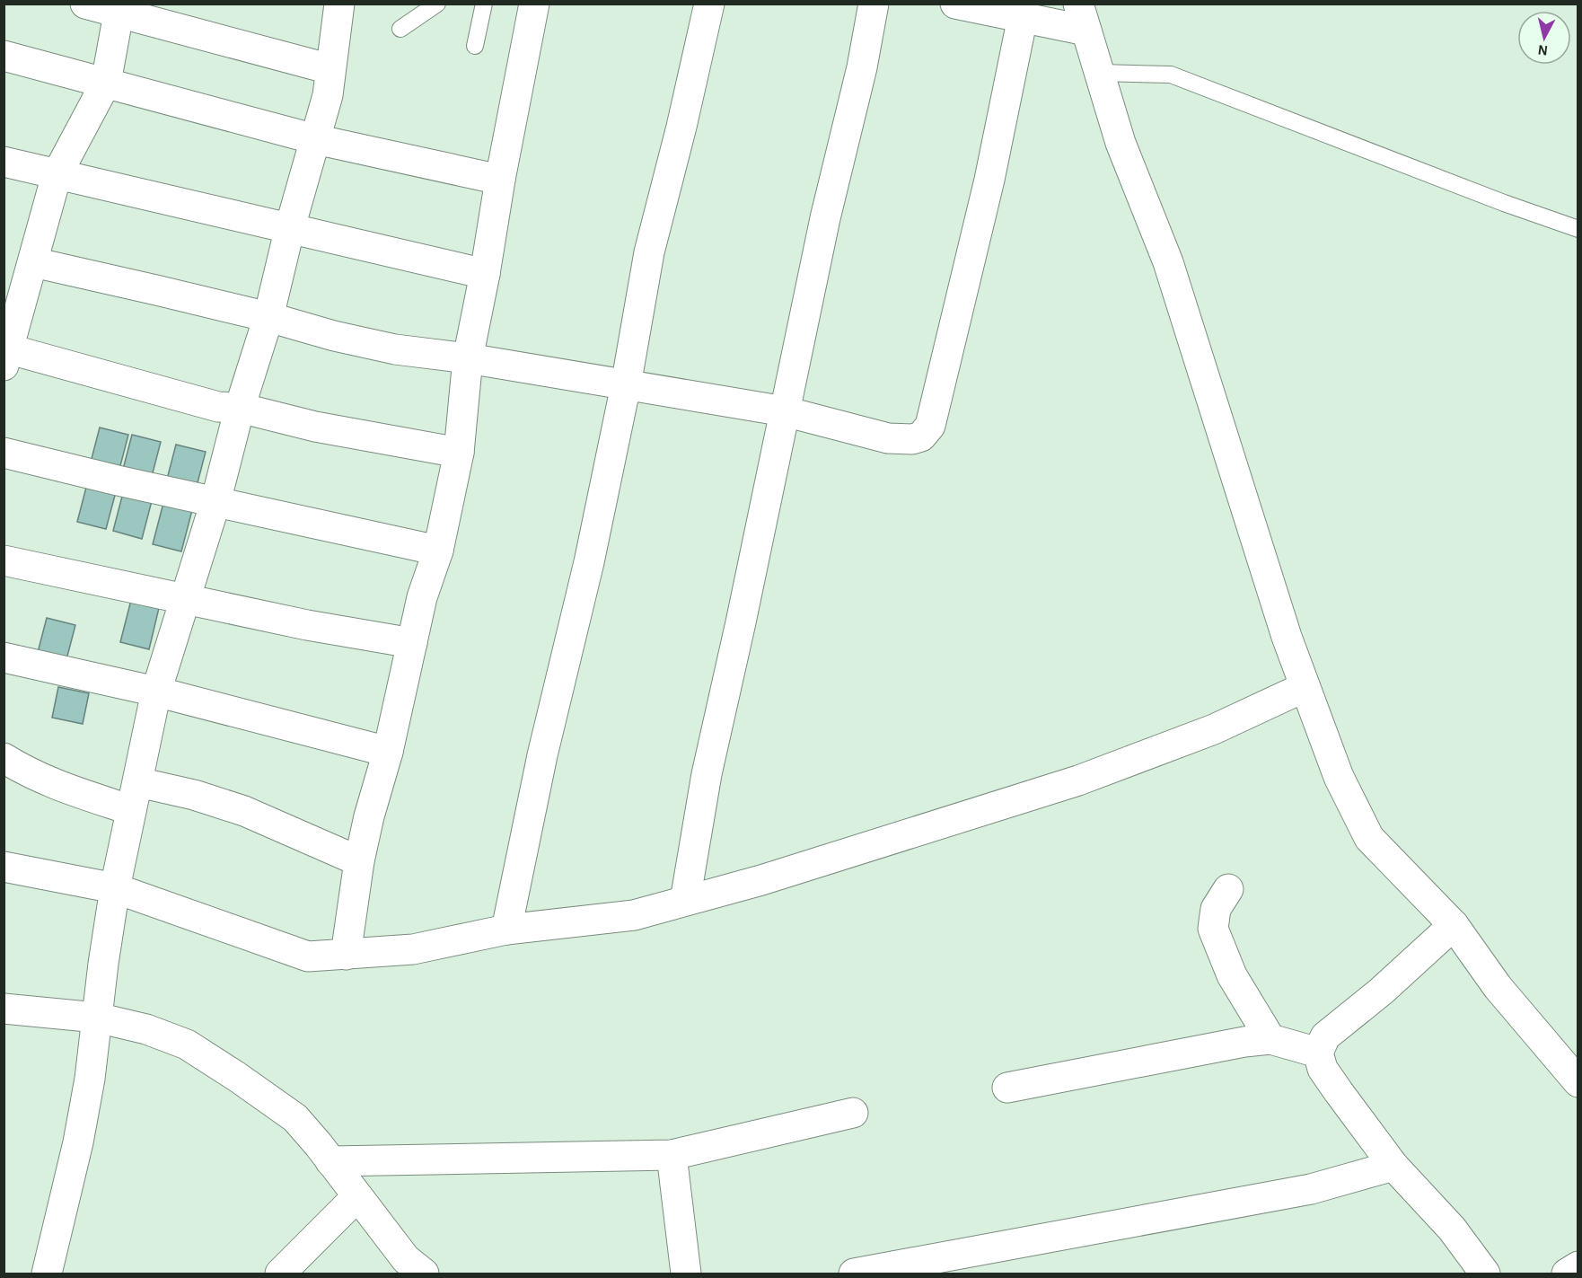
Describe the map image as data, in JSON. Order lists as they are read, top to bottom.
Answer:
{
  "north": "bottom"
}
